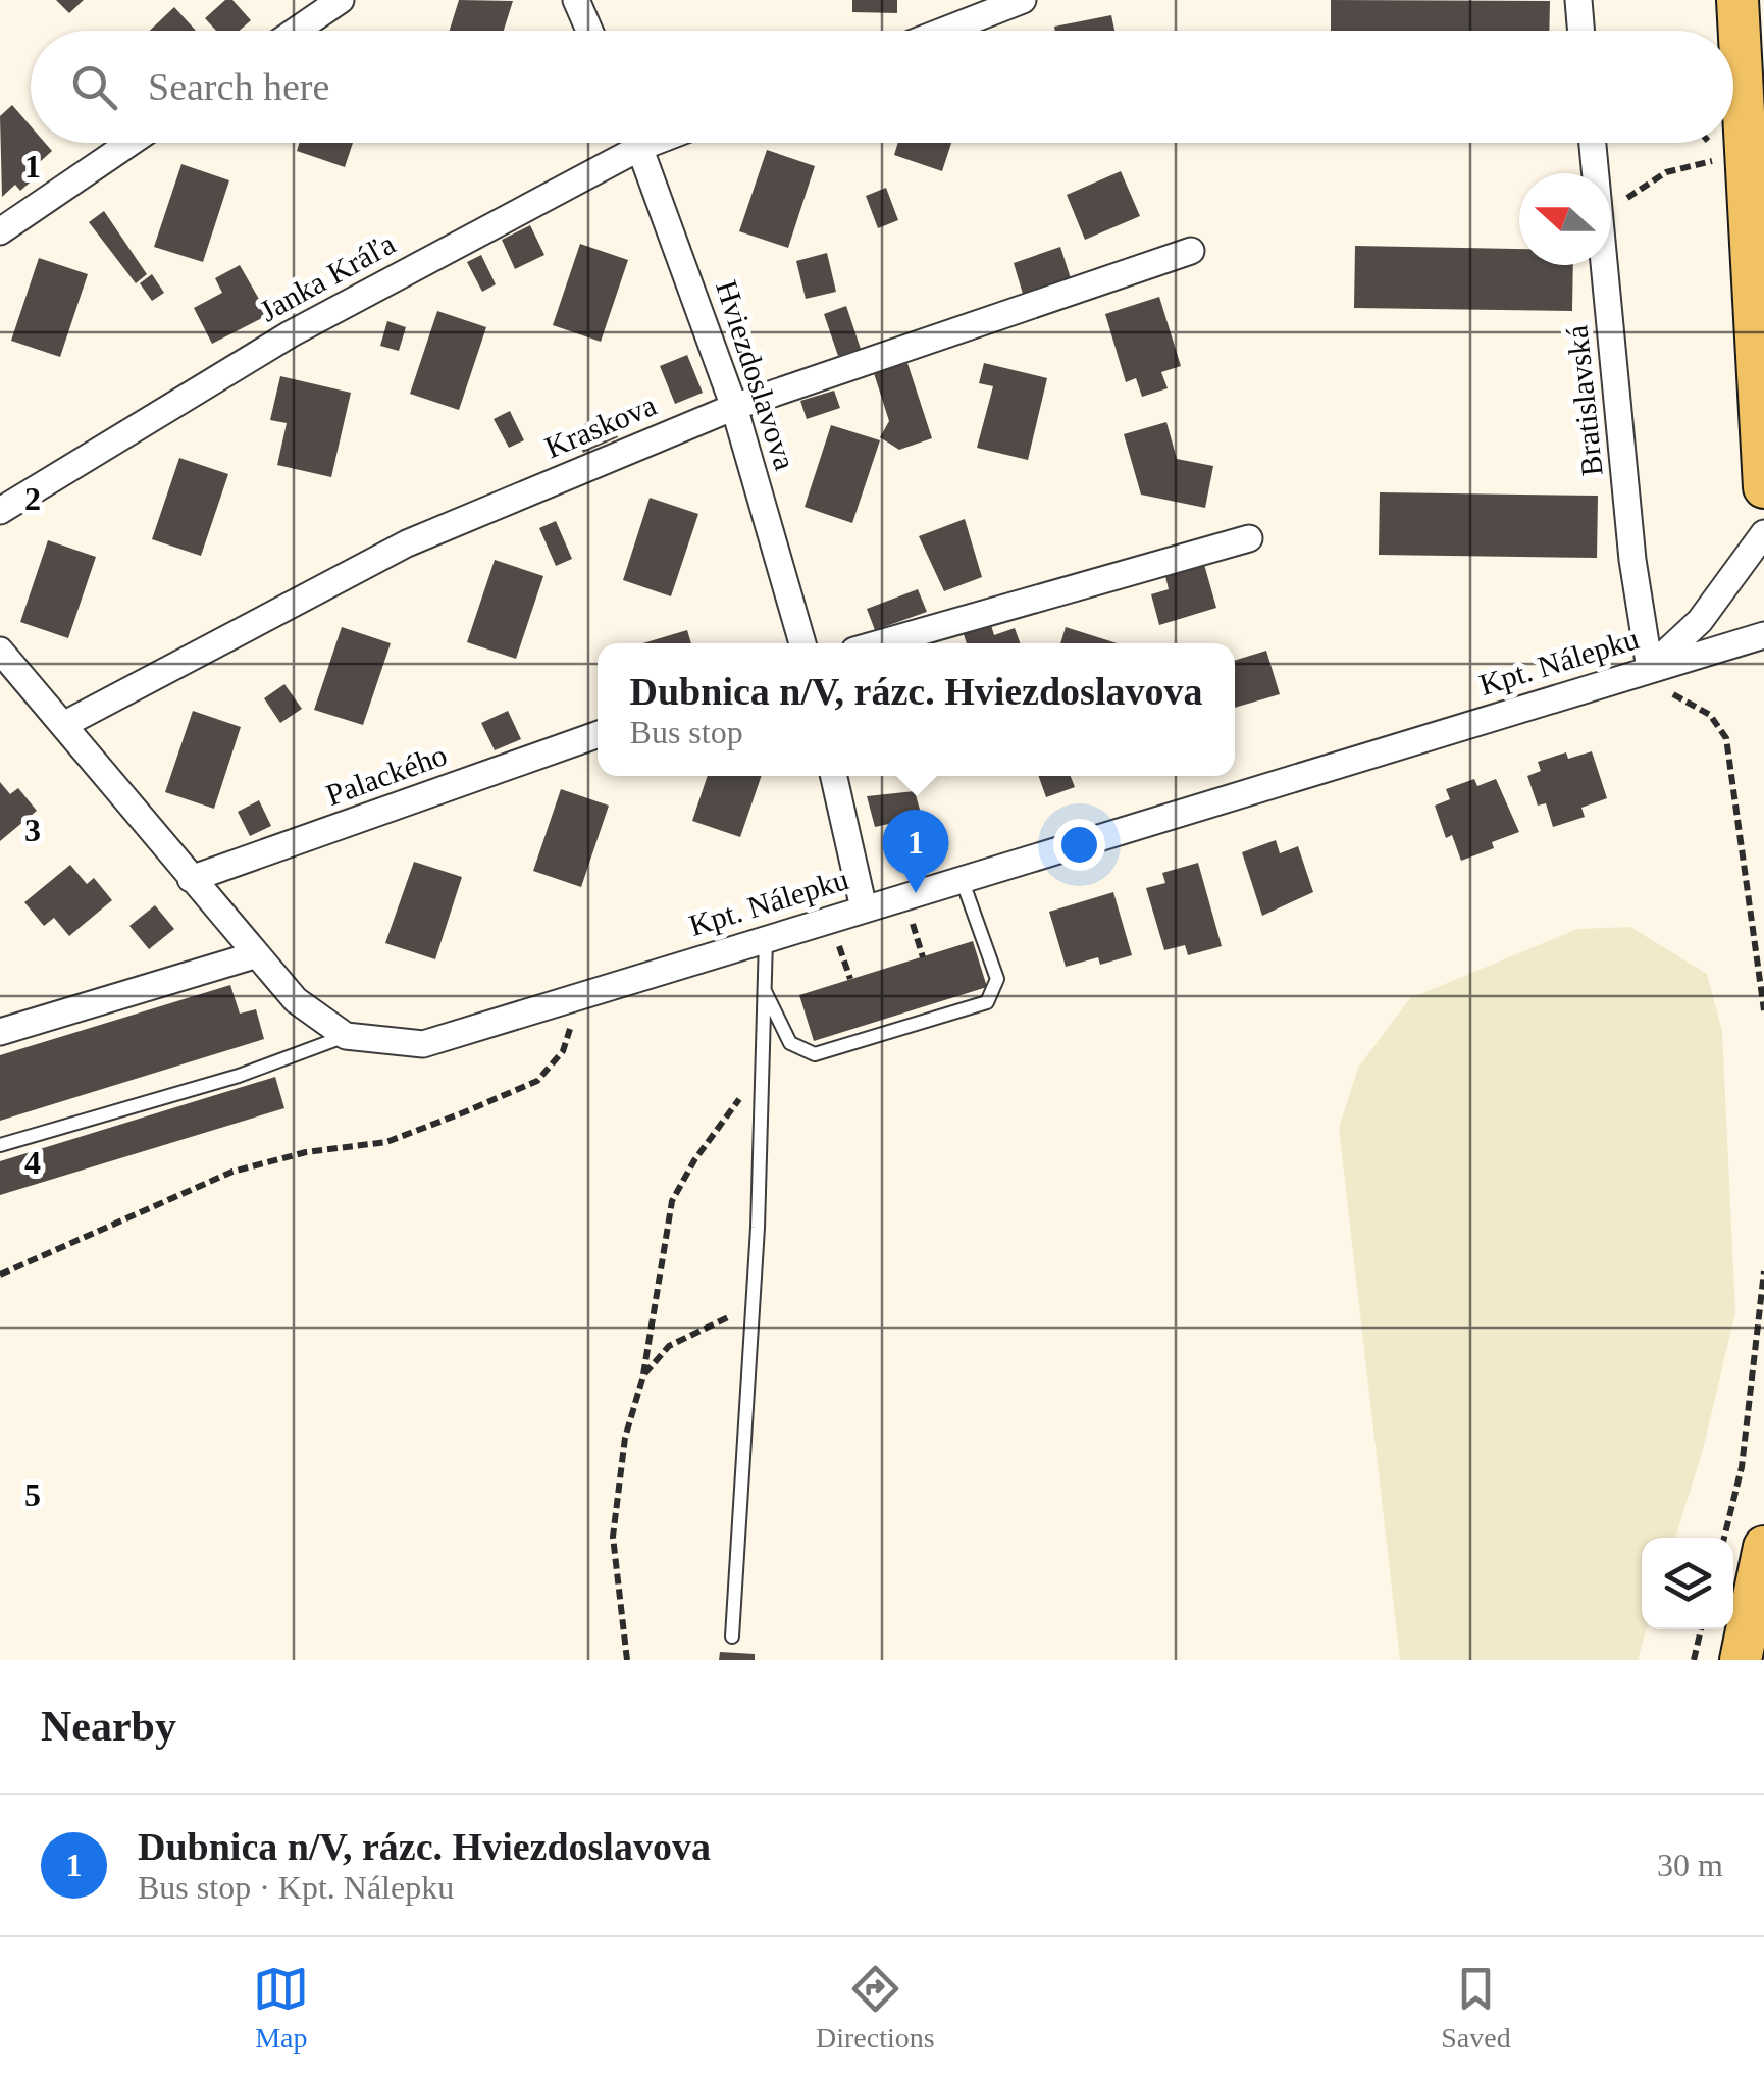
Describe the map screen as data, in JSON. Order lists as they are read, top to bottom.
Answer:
{
  "streets": {
    "street": [
      "Janka Kráľa",
      "Hviezdoslavova",
      "Bratislavská",
      "Kraskova",
      "Kpt. Nálepku",
      "Palackého"
    ]
  },
  "crossings": [
    ["Hviezdoslavova", "Kraskova"],
    ["Bratislavská", "Kpt. Nálepku"],
    ["Kraskova", "Kpt. Nálepku"],
    ["Kpt. Nálepku", "Palackého"]
  ],
  "north": "left",
  "page": {
    "search": "Search here",
    "popup": ["Dubnica n/V, rázc. Hviezdoslavova", "Bus stop"],
    "pins": "1",
    "heading": "Nearby",
    "list": [
      {
        "mark": "1",
        "name": "Dubnica n/V, rázc. Hviezdoslavova",
        "note": "Bus stop · Kpt. Nálepku",
        "value": "30 m"
      }
    ],
    "nav": ["Map", "Directions", "Saved"]
  },
  "grid": {
    "rows": [
      "1",
      "2",
      "3",
      "4",
      "5"
    ]
  }
}
